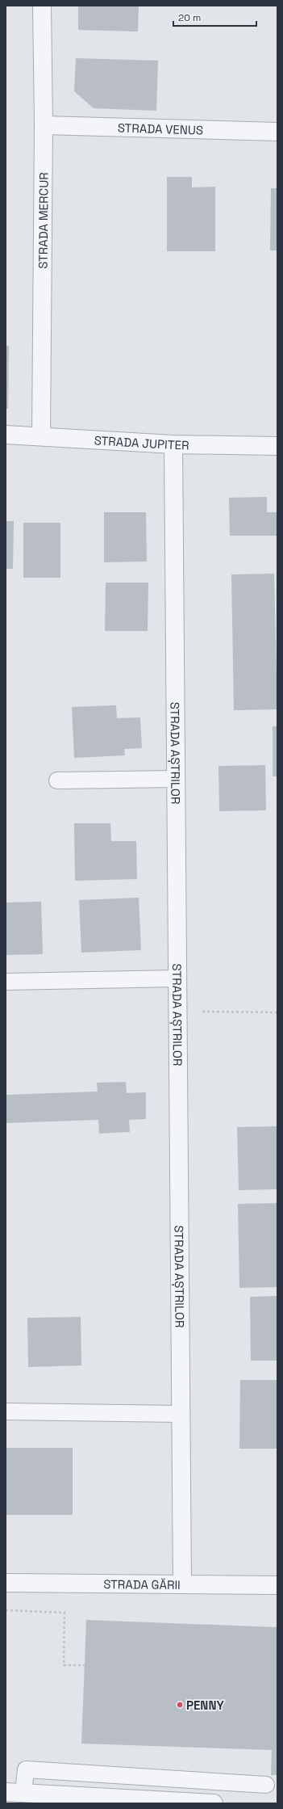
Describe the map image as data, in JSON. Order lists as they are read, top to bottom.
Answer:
{
  "streets": {
    "street": [
      "STRADA VENUS",
      "STRADA MERCUR",
      "STRADA JUPITER",
      "STRADA AȘTRILOR",
      "STRADA GĂRII"
    ]
  },
  "crossings": [
    ["STRADA VENUS", "STRADA MERCUR"],
    ["STRADA MERCUR", "STRADA JUPITER"],
    ["STRADA JUPITER", "STRADA AȘTRILOR"],
    ["STRADA AȘTRILOR", "STRADA GĂRII"]
  ],
  "places": ["PENNY"],
  "scale_bar": "20 m"
}
